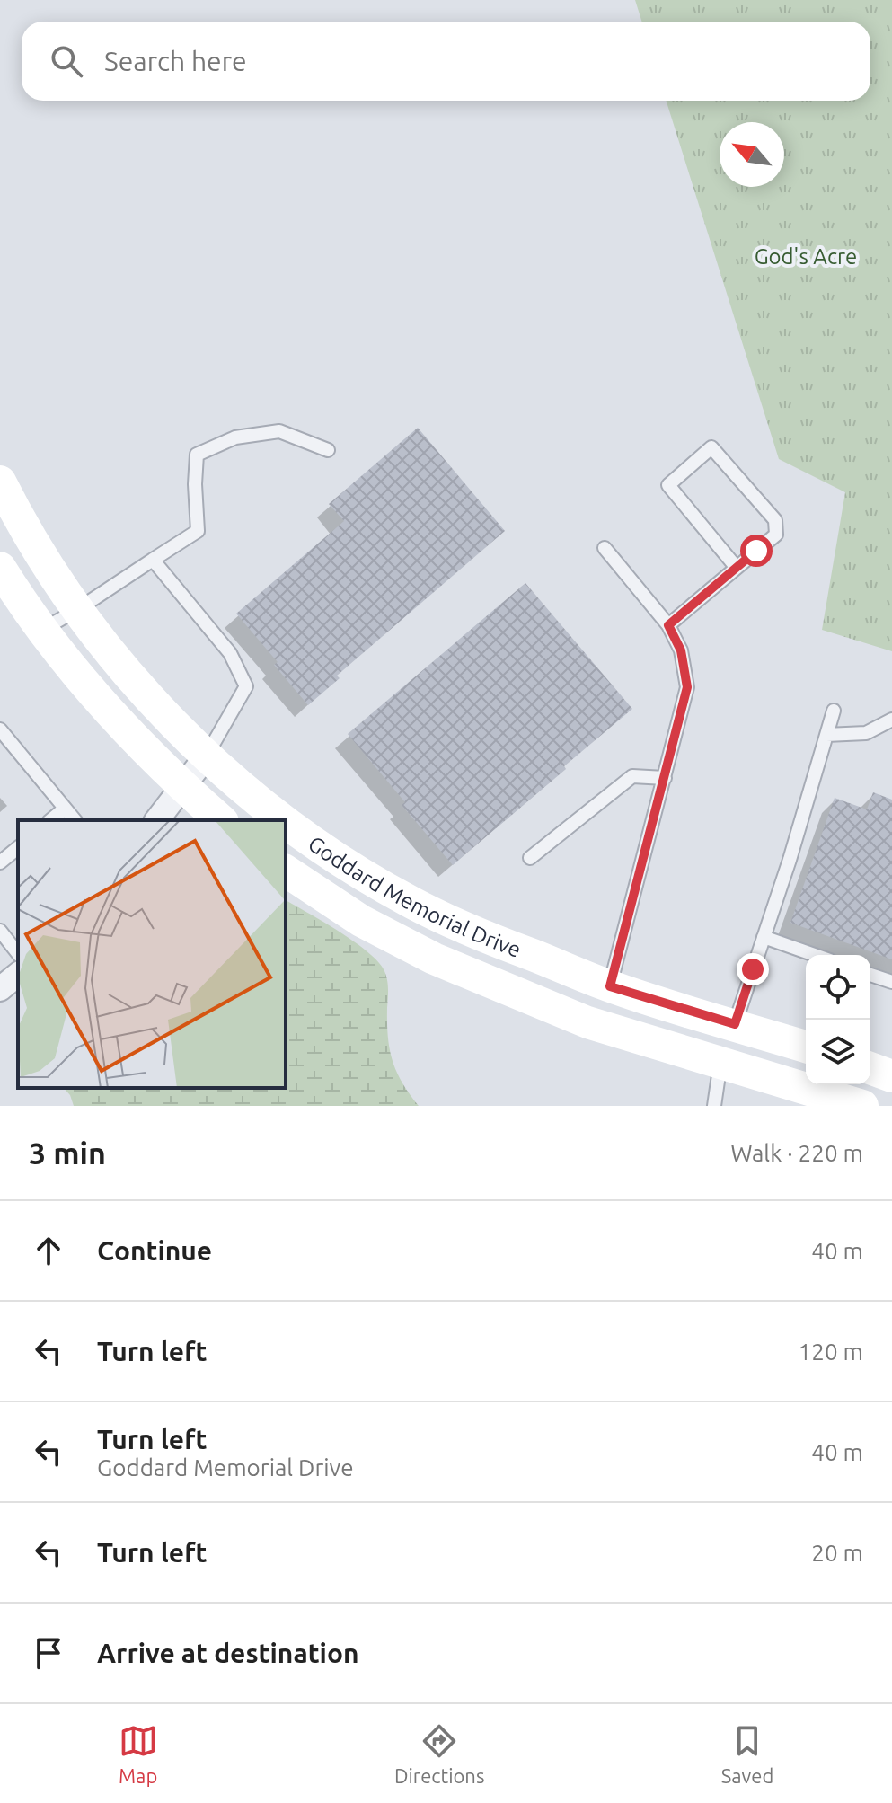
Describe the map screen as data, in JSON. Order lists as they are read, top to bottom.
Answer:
{
  "streets": {
    "main road": ["Goddard Memorial Drive"]
  },
  "parks": ["God's Acre"],
  "north": "top left",
  "page": {
    "search": "Search here",
    "heading": ["3 min", "Walk · 220 m"],
    "list": [
      ["Continue", "40 m"],
      ["Turn left", "120 m"],
      ["Turn left", "Goddard Memorial Drive", "40 m"],
      ["Turn left", "20 m"],
      "Arrive at destination"
    ],
    "nav": ["Map", "Directions", "Saved"]
  }
}
